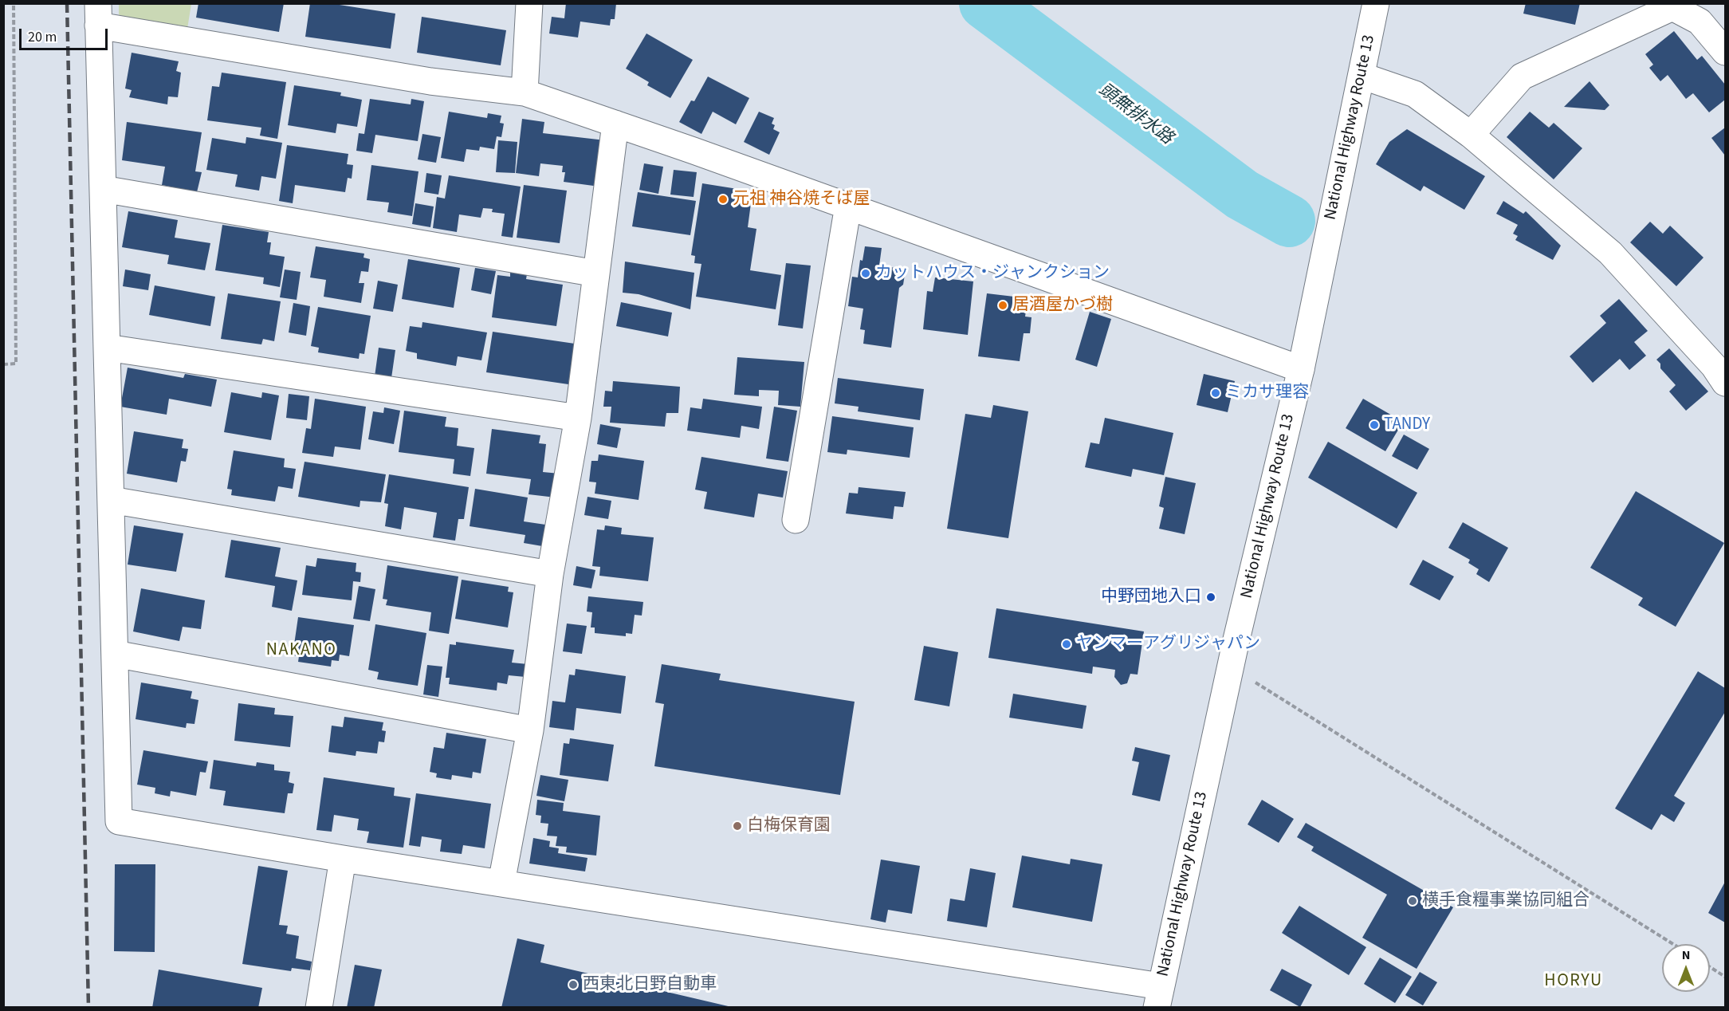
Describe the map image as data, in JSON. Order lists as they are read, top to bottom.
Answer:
{
  "streets": {
    "main road": ["National Highway Route 13"]
  },
  "districts": ["NAKANO", "HORYU"],
  "water": ["頭無排水路"],
  "places": [
    "元祖 神谷焼そば屋",
    "カットハウス・ジャンクション",
    "居酒屋かづ樹",
    "ミカサ理容",
    "TANDY",
    "中野団地入口",
    "ヤンマーアグリジャパン",
    "白梅保育園",
    "横手食糧事業協同組合",
    "西東北日野自動車"
  ],
  "scale_bar": "20 m",
  "north": "top"
}
